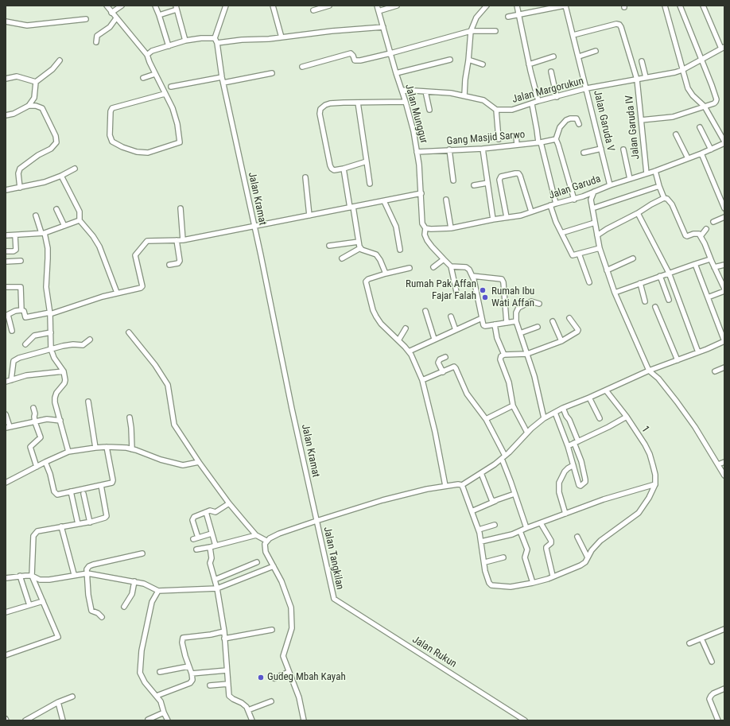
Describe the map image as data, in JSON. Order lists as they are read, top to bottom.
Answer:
{
  "streets": {
    "street": [
      "Jalan Margorukun",
      "Jalan Munggur",
      "Jalan Garuda V",
      "Jalan Garuda IV",
      "Gang Masjid Sarwo",
      "Jalan Garuda",
      "Jalan Kramat",
      "1",
      "Jalan Tangkilan",
      "Jalan Rukun"
    ]
  },
  "crossings": [
    ["Jalan Margorukun", "Jalan Garuda V"],
    ["Jalan Margorukun", "Jalan Garuda IV"],
    ["Jalan Munggur", "Gang Masjid Sarwo"],
    ["Jalan Munggur", "Jalan Garuda"],
    ["Jalan Garuda V", "Jalan Garuda IV"],
    ["Jalan Garuda V", "Jalan Garuda"],
    ["Jalan Garuda IV", "Jalan Garuda"],
    ["Jalan Kramat", "Jalan Tangkilan"],
    ["Jalan Tangkilan", "Jalan Rukun"]
  ],
  "places": ["Rumah Pak Affan Fajar Falah", "Rumah Ibu Wati Affan", "Gudeg Mbah Kayah"]
}
